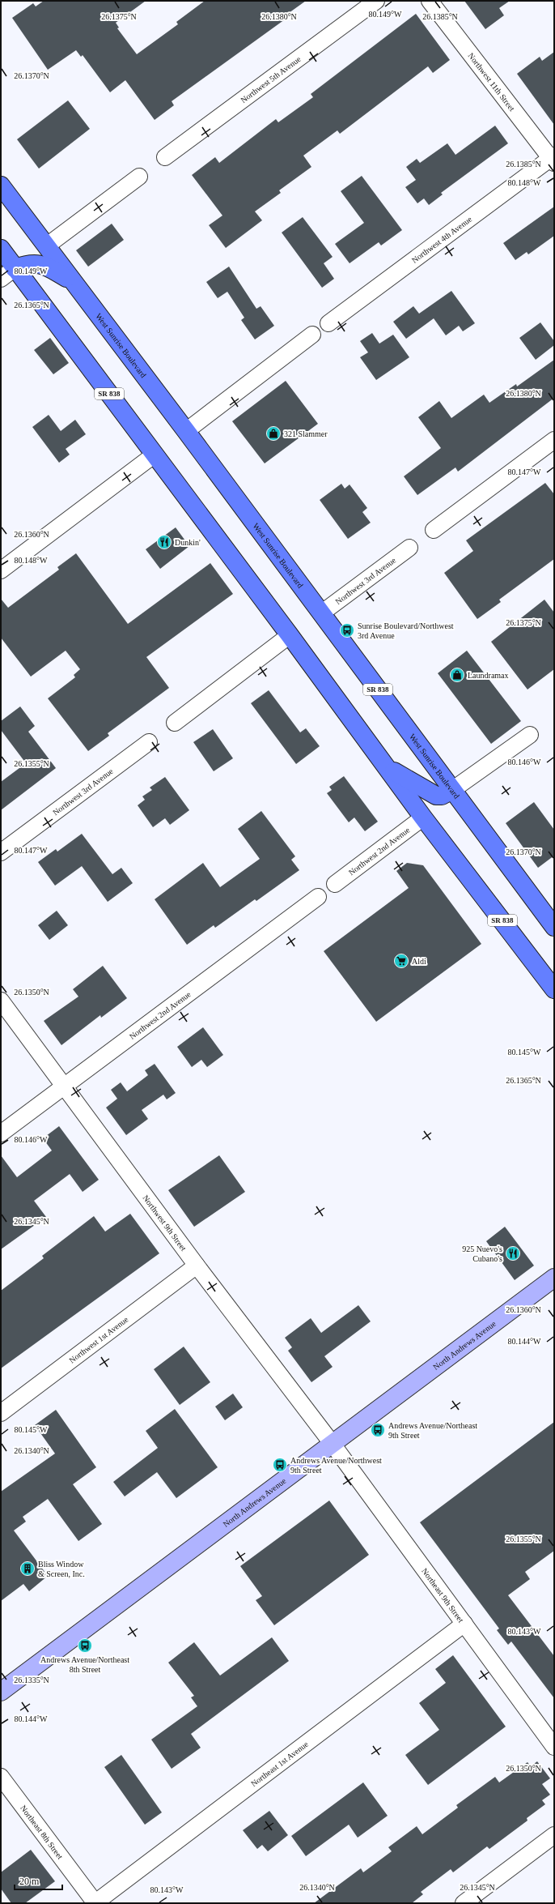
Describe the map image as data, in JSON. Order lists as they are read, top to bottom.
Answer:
{
  "streets": {
    "main road": ["West Sunrise Boulevard", "SR 838", "North Andrews Avenue"],
    "street": [
      "Northwest 5th Avenue",
      "Northwest 11th Street",
      "Northwest 4th Avenue",
      "Northwest 3rd Avenue",
      "Northwest 2nd Avenue",
      "Northwest 9th Street",
      "Northwest 1st Avenue",
      "Northeast 9th Street",
      "Northeast 1st Avenue",
      "Northeast 8th Street"
    ]
  },
  "crossings": [
    ["Northwest 11th Street", "Northwest 4th Avenue"],
    ["West Sunrise Boulevard", "Northwest 3rd Avenue"],
    ["SR 838", "Northwest 2nd Avenue"],
    ["Northwest 2nd Avenue", "Northwest 9th Street"],
    ["Northwest 9th Street", "Northwest 1st Avenue"],
    ["Northwest 9th Street", "North Andrews Avenue"],
    ["Northwest 9th Street", "Northeast 9th Street"],
    ["North Andrews Avenue", "Northeast 9th Street"],
    ["Northeast 9th Street", "Northeast 1st Avenue"],
    ["Northeast 1st Avenue", "Northeast 8th Street"]
  ],
  "places": {
    "shop": ["321 Slammer", "Laundramax"],
    "restaurant": ["Dunkin'", "925 Nuevo's Cubano's"],
    "bus stop": [
      "Sunrise Boulevard/Northwest 3rd Avenue",
      "Andrews Avenue/Northeast 9th Street",
      "Andrews Avenue/Northwest 9th Street",
      "Andrews Avenue/Northeast 8th Street"
    ],
    "supermarket": ["Aldi"],
    "building": ["Bliss Window & Screen, Inc."]
  },
  "scale_bar": "20 m",
  "coordinates": [
    "80.149°W",
    "26.1375°N",
    "26.1380°N",
    "26.1385°N",
    "26.1370°N",
    "80.148°W",
    "26.1365°N",
    "80.147°W",
    "26.1360°N",
    "80.146°W",
    "26.1355°N",
    "26.1350°N",
    "80.145°W",
    "26.1345°N",
    "80.144°W",
    "26.1340°N",
    "80.143°W",
    "26.1335°N"
  ]
}
